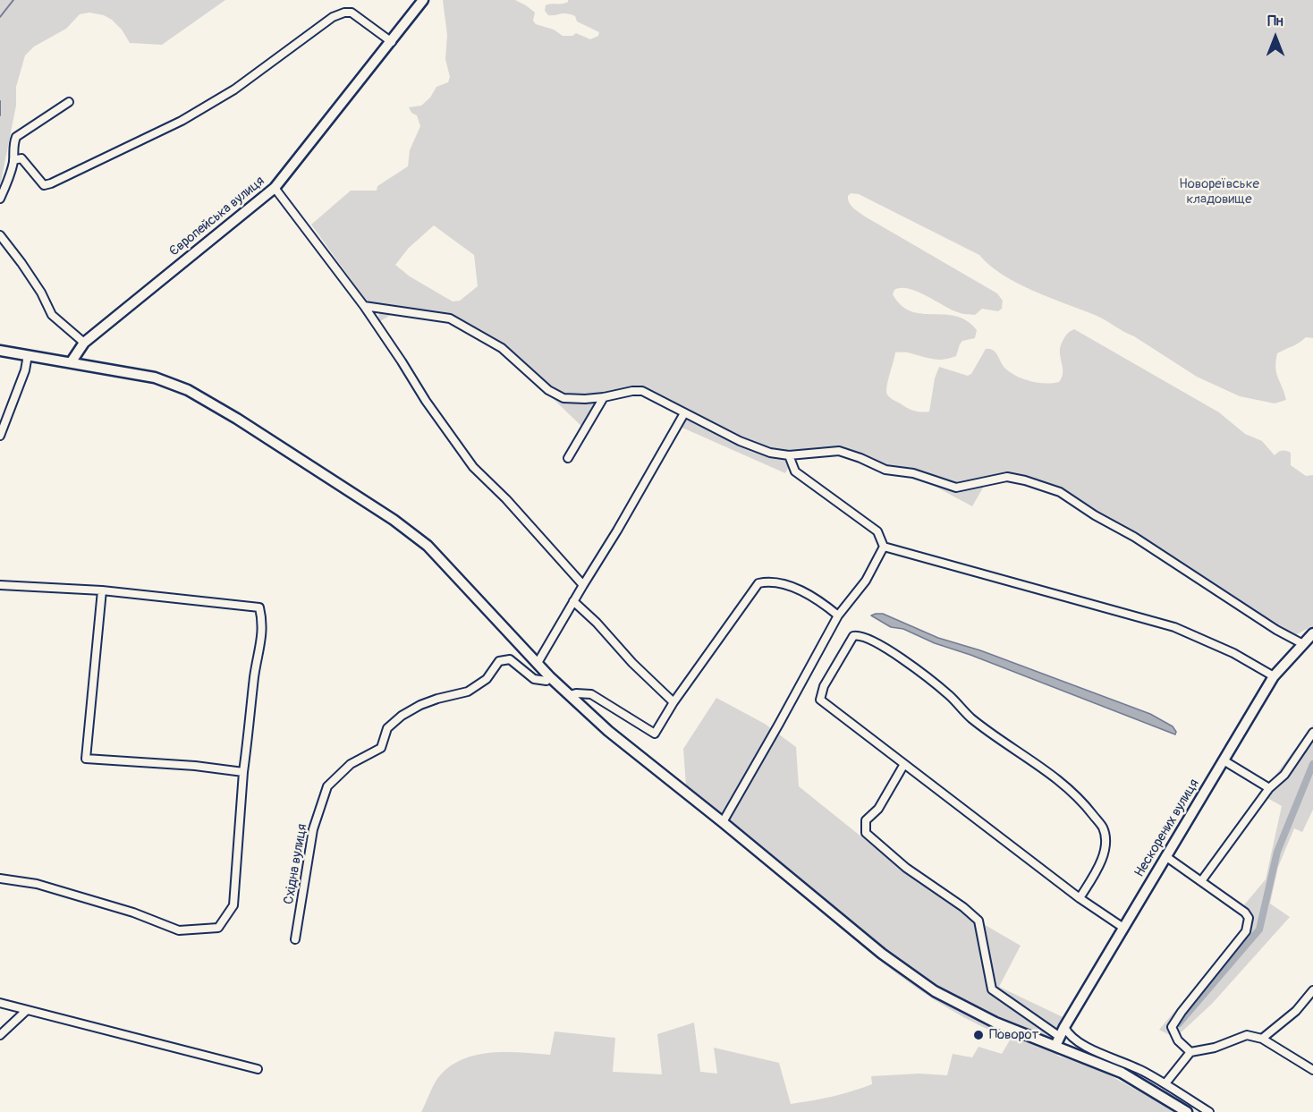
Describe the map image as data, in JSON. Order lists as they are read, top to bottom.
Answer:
{
  "streets": {
    "main road": ["Європейська вулиця", "Нескорених вулиця"],
    "street": ["Східна вулиця"]
  },
  "parks": ["Новореївське кладовище"],
  "places": ["Поворот"],
  "north": "top"
}
